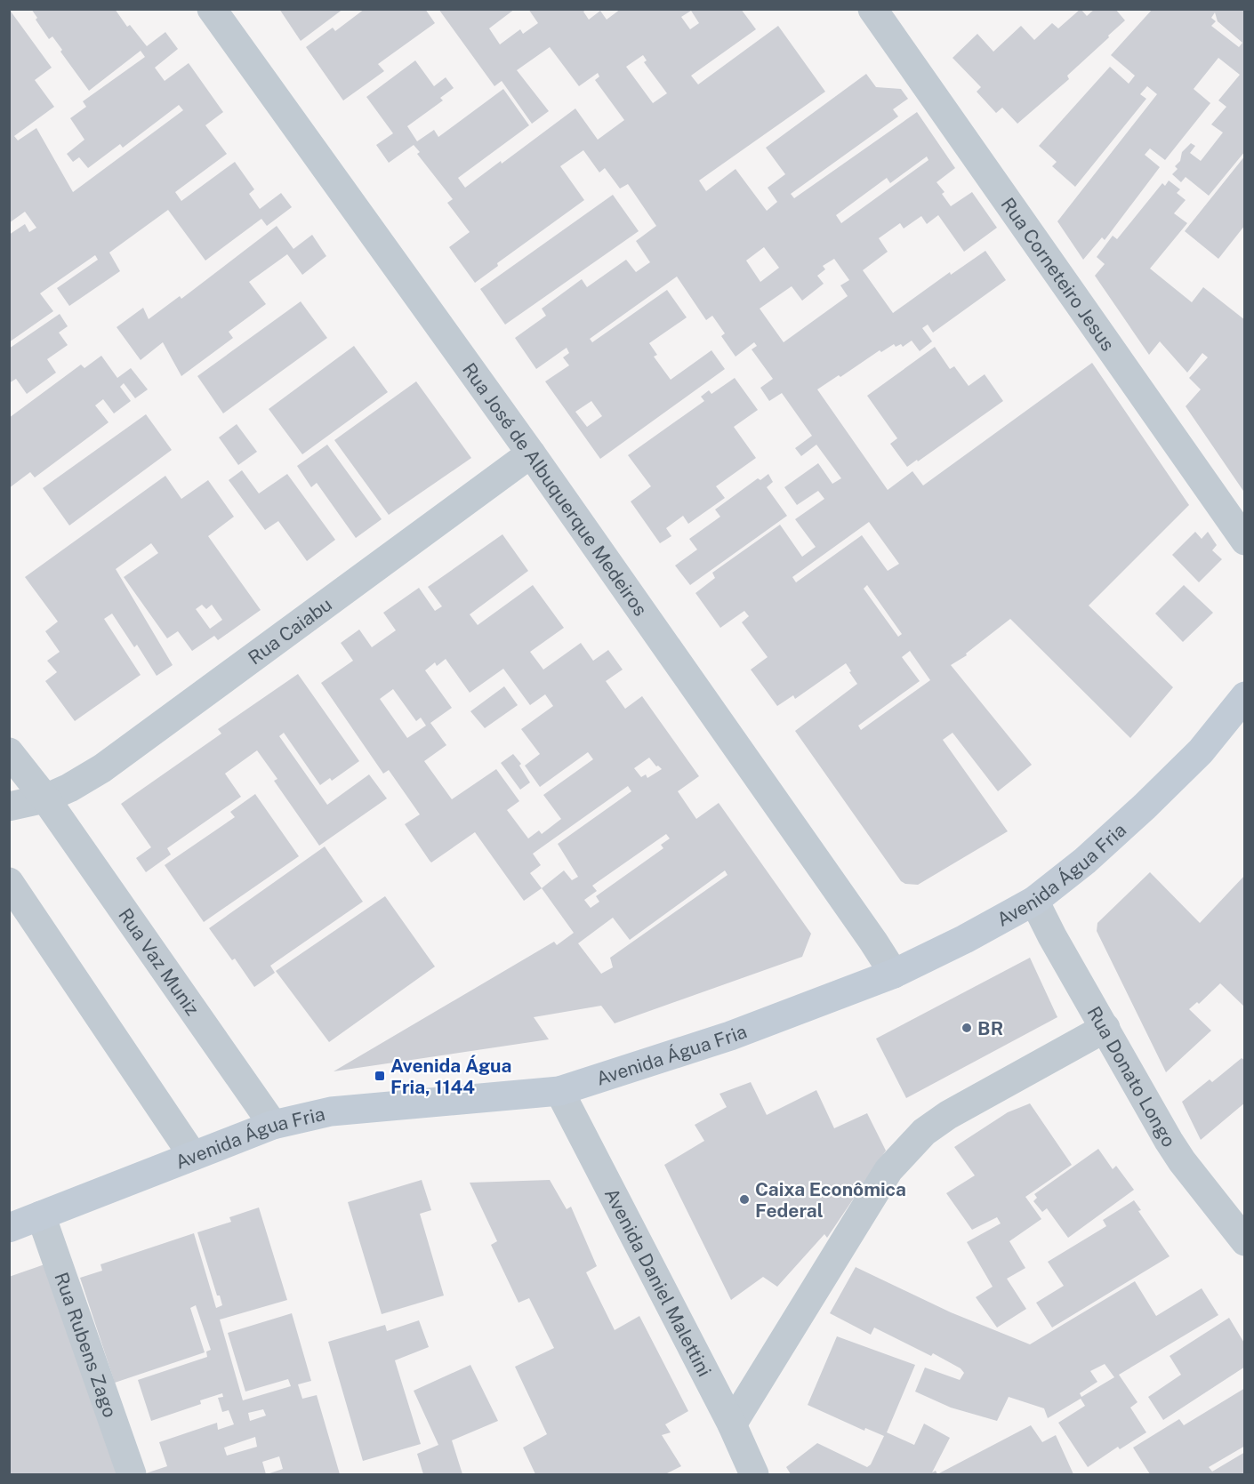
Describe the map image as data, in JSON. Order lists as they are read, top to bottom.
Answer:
{
  "streets": {
    "main road": ["Avenida Água Fria"],
    "street": [
      "Rua Corneteiro Jesus",
      "Rua José de Albuquerque Medeiros",
      "Rua Caiabu",
      "Rua Vaz Muniz",
      "Rua Donato Longo",
      "Avenida Daniel Malettini",
      "Rua Rubens Zago"
    ]
  },
  "crossings": [
    ["Rua José de Albuquerque Medeiros", "Rua Caiabu"],
    ["Rua José de Albuquerque Medeiros", "Avenida Água Fria"],
    ["Rua Caiabu", "Rua Vaz Muniz"],
    ["Avenida Água Fria", "Rua Vaz Muniz"],
    ["Avenida Água Fria", "Rua Donato Longo"],
    ["Avenida Água Fria", "Avenida Daniel Malettini"],
    ["Avenida Água Fria", "Rua Rubens Zago"]
  ],
  "places": {
    "other": ["BR", "Caixa Econômica Federal"],
    "transit": ["Avenida Água Fria, 1144"]
  }
}
